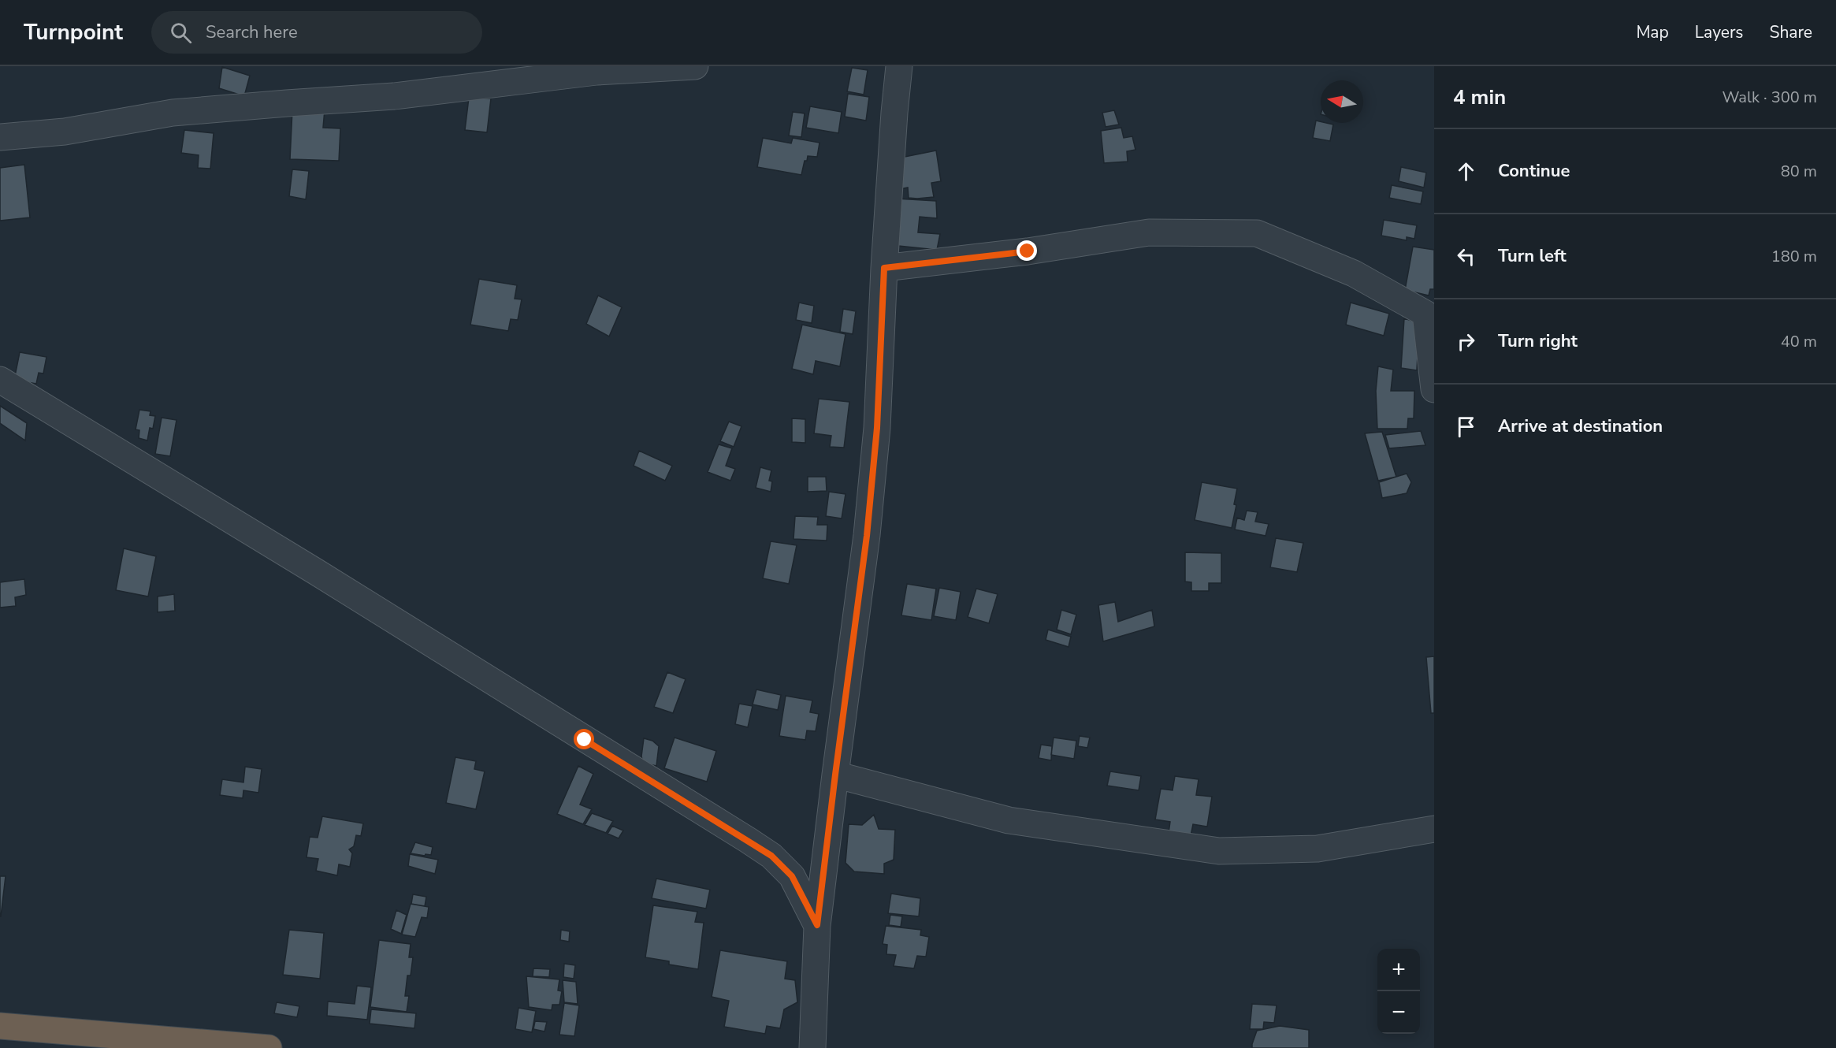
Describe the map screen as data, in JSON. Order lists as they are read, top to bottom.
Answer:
{
  "north": "left",
  "page": {
    "header": "Turnpoint",
    "search": "Search here",
    "nav": ["Map", "Layers", "Share"],
    "heading": ["4 min", "Walk · 300 m"],
    "list": [
      ["Continue", "80 m"],
      ["Turn left", "180 m"],
      ["Turn right", "40 m"],
      "Arrive at destination"
    ],
    "map_buttons": ["+", "−"]
  }
}
